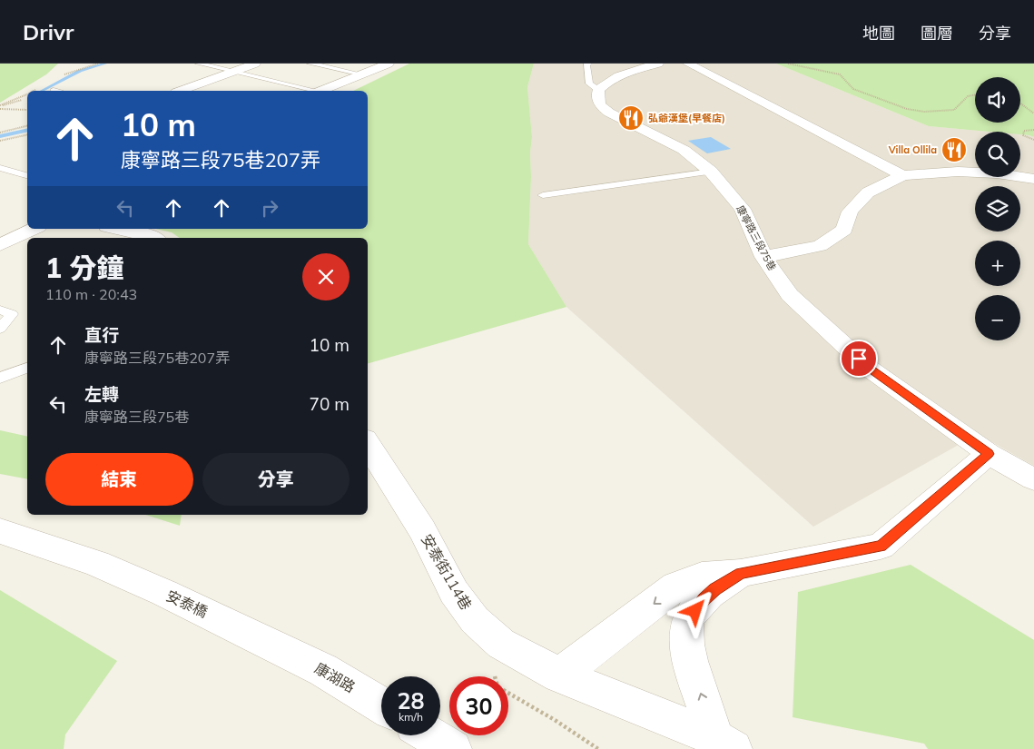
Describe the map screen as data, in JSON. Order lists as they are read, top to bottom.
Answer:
{
  "streets": {
    "street": [
      "康寧路三段75巷",
      "安泰街114巷",
      "安泰橋",
      "康湖路"
    ]
  },
  "crossings": [
    ["安泰橋", "康湖路"]
  ],
  "places": {
    "restaurant": ["弘爺漢堡(早餐店)", "Villa Ollila"]
  },
  "page": {
    "header": "Drivr",
    "nav": ["地圖", "圖層", "分享"],
    "map_buttons": ["+", "−"],
    "turn": ["10 m", "康寧路三段75巷207弄"],
    "heading": ["1 分鐘", "110 m · 20:43"],
    "list": [
      {
        "name": "直行",
        "note": "康寧路三段75巷207弄",
        "value": "10 m"
      },
      {
        "name": "左轉",
        "note": "康寧路三段75巷",
        "value": "70 m"
      }
    ],
    "buttons": ["結束", "分享"],
    "speed": "28 km/h",
    "limit": "30"
  }
}
